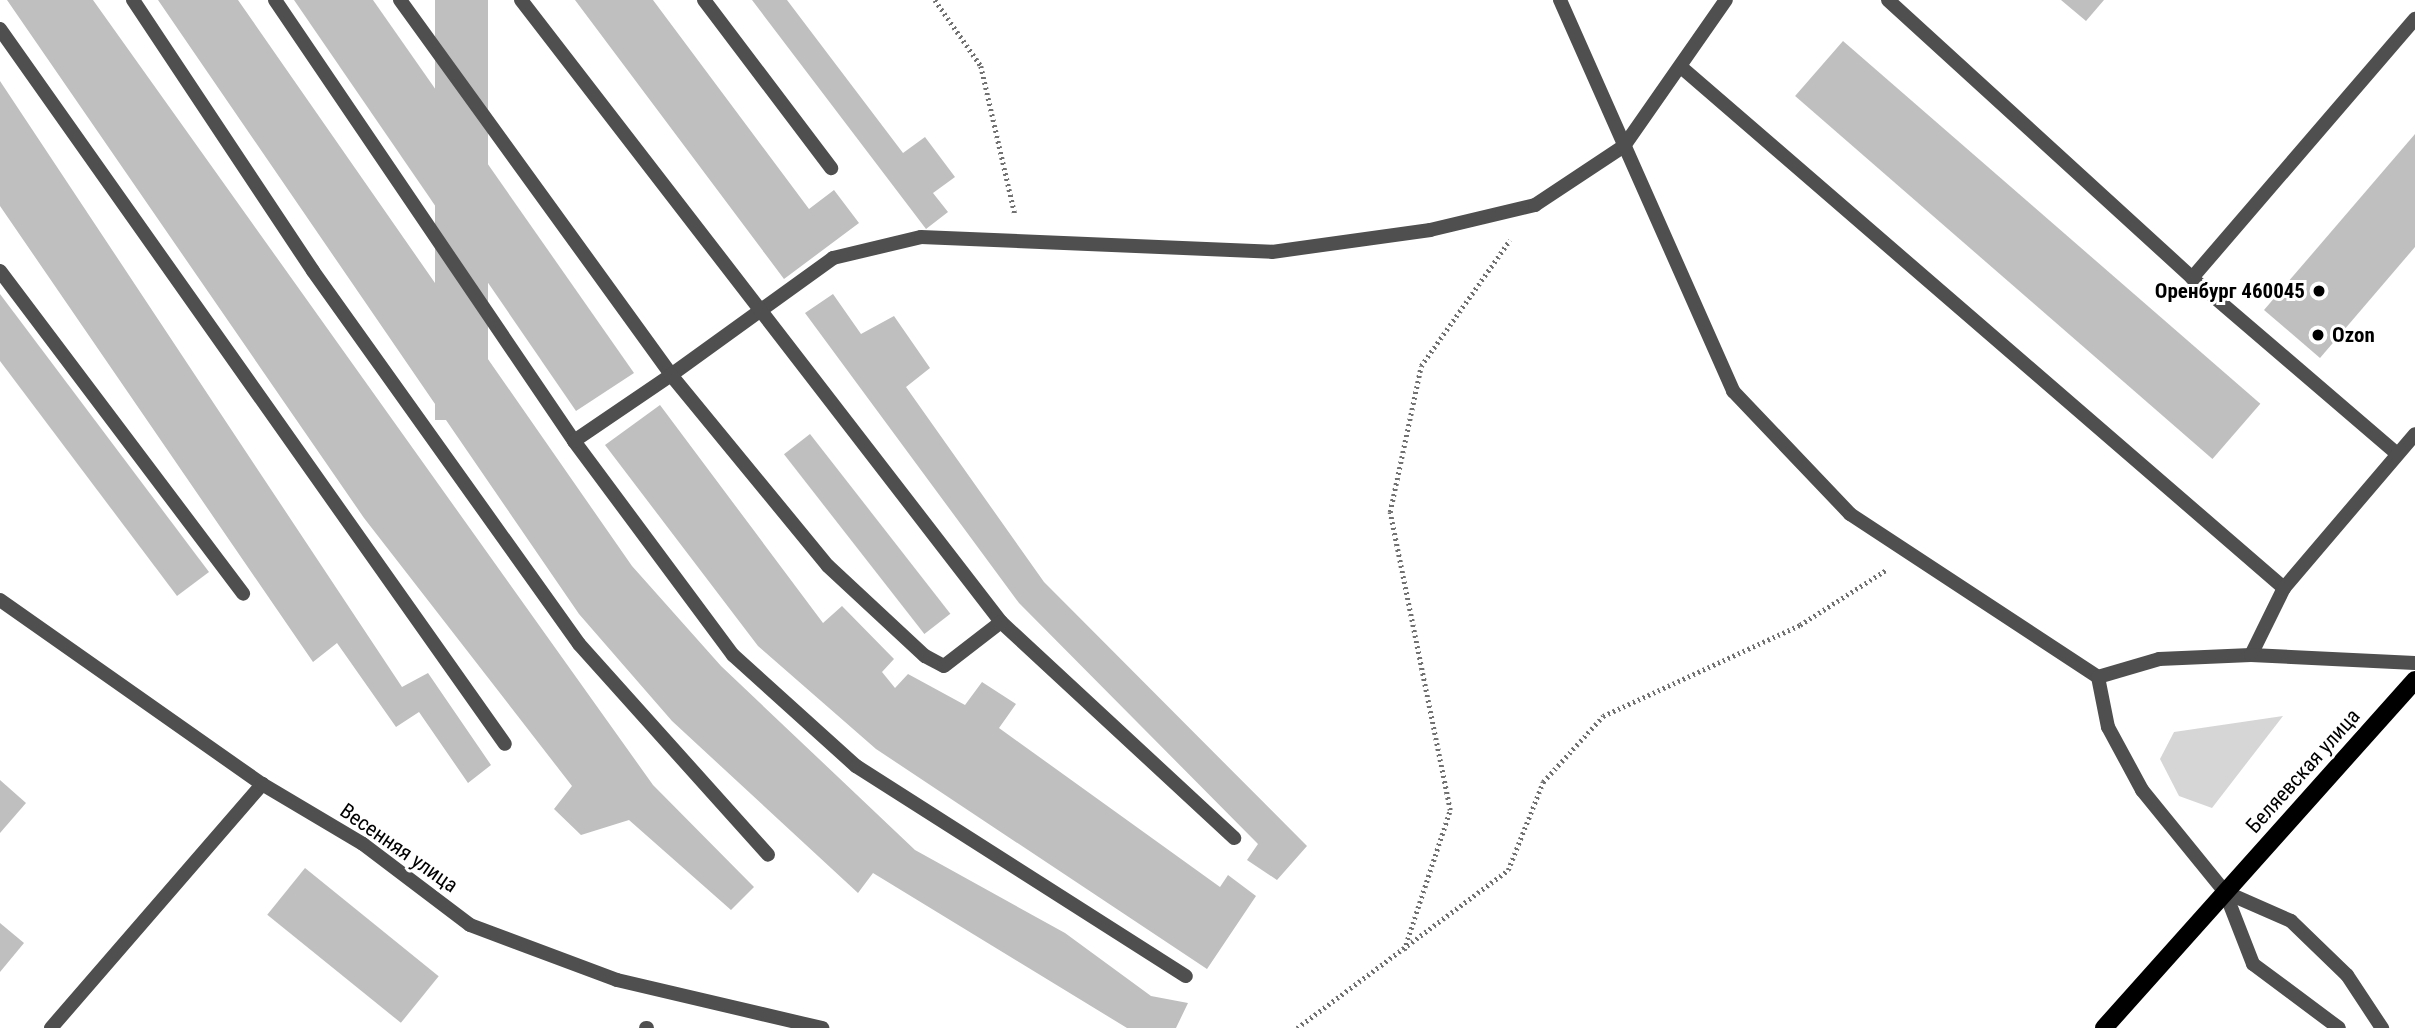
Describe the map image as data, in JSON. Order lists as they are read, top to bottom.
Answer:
{
  "streets": {
    "main road": ["Беляевская улица"],
    "street": ["Весенняя улица"]
  },
  "places": ["Оренбург 460045", "Ozon"]
}
